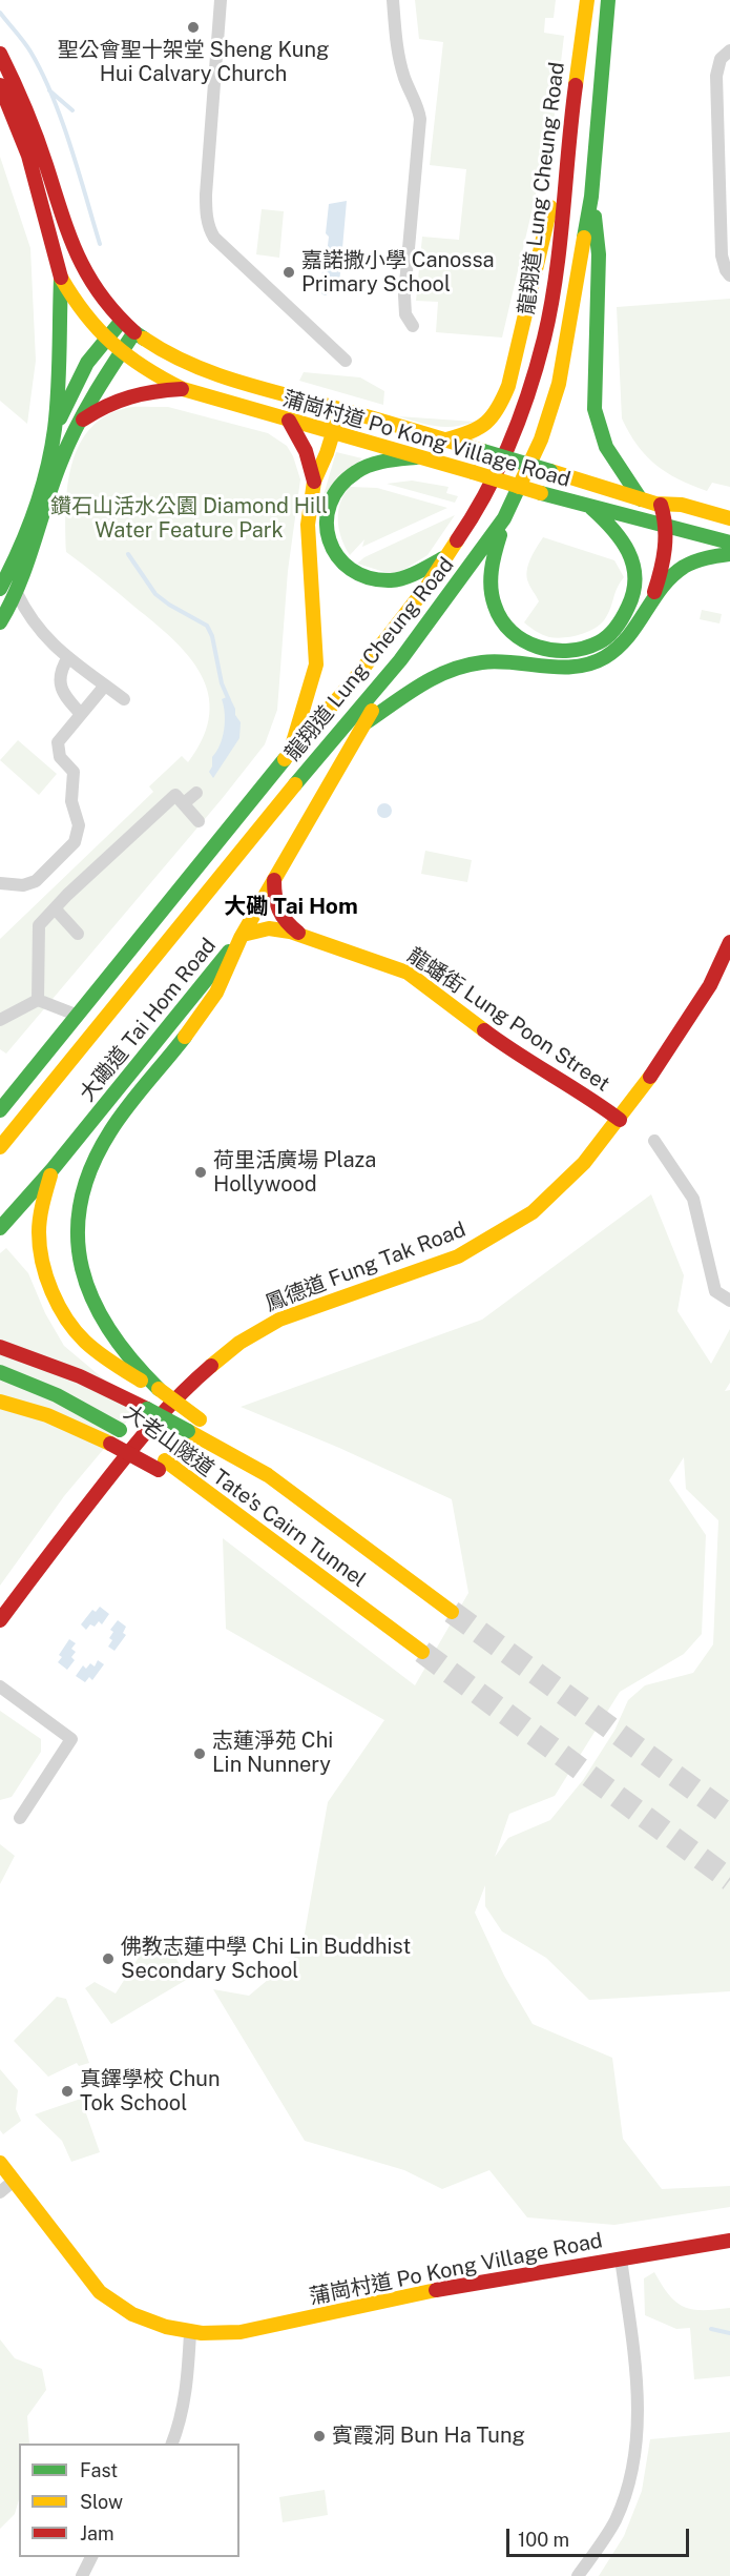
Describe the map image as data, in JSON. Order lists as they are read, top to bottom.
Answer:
{
  "streets": {
    "main road": [
      "龍翔道 Lung Cheung Road",
      "蒲崗村道 Po Kong Village Road",
      "大磡道 Tai Hom Road",
      "龍蟠街 Lung Poon Street",
      "鳳德道 Fung Tak Road",
      "大老山隧道 Tate's Cairn Tunnel"
    ]
  },
  "crossings": [
    ["龍翔道 Lung Cheung Road", "大磡道 Tai Hom Road"],
    ["大磡道 Tai Hom Road", "龍蟠街 Lung Poon Street"],
    ["龍蟠街 Lung Poon Street", "鳳德道 Fung Tak Road"]
  ],
  "districts": ["大磡 Tai Hom"],
  "parks": ["鑽石山活水公園 Diamond Hill Water Feature Park"],
  "places": [
    "聖公會聖十架堂 Sheng Kung Hui Calvary Church",
    "嘉諾撒小學 Canossa Primary School",
    "荷里活廣場 Plaza Hollywood",
    "志蓮淨苑 Chi Lin Nunnery",
    "佛教志蓮中學 Chi Lin Buddhist Secondary School",
    "真鐸學校 Chun Tok School",
    "賓霞洞 Bun Ha Tung"
  ],
  "legend": ["Fast", "Slow", "Jam"],
  "scale_bar": "100 m"
}
